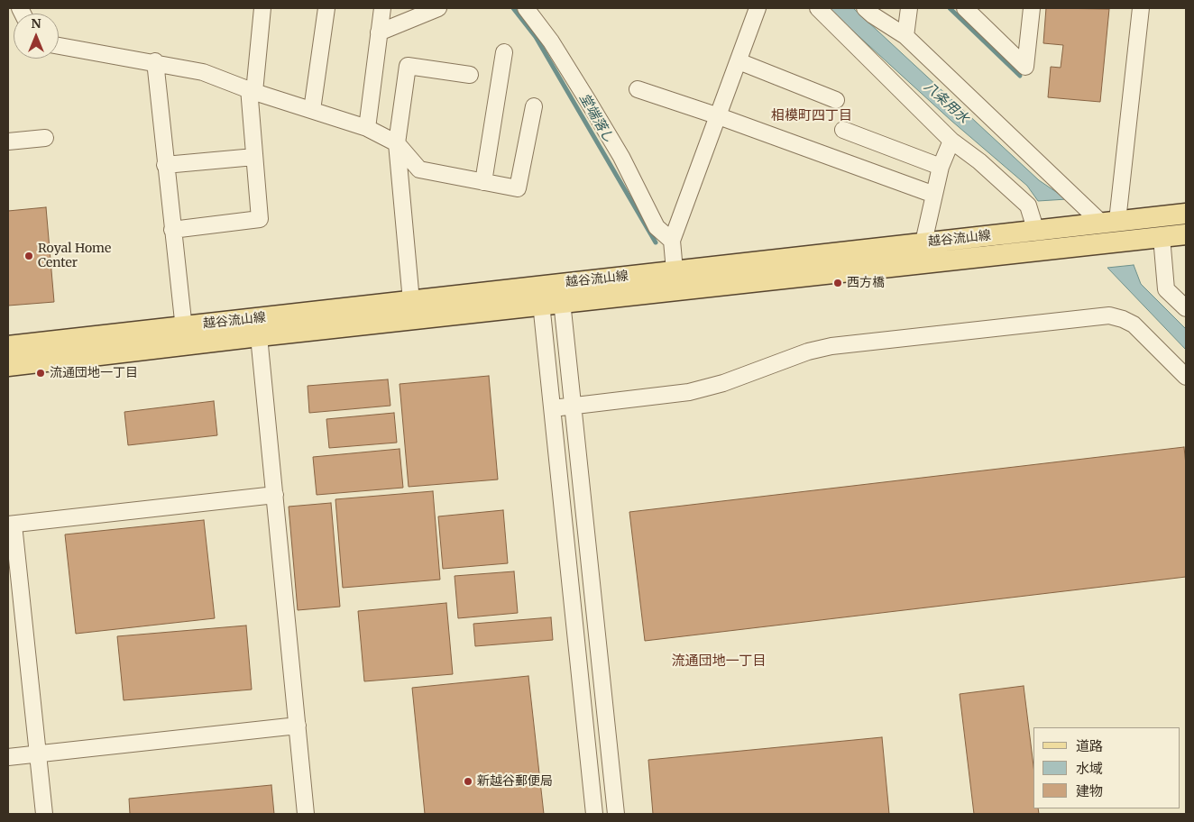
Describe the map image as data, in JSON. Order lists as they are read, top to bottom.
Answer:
{
  "streets": {
    "main road": ["越谷流山線"]
  },
  "districts": ["相模町四丁目", "流通団地一丁目"],
  "water": ["八条用水", "堂端落し"],
  "places": [
    "Royal Home Center",
    "西方橋",
    "流通団地一丁目",
    "新越谷郵便局"
  ],
  "legend": ["道路", "水域", "建物"],
  "north": "top"
}
